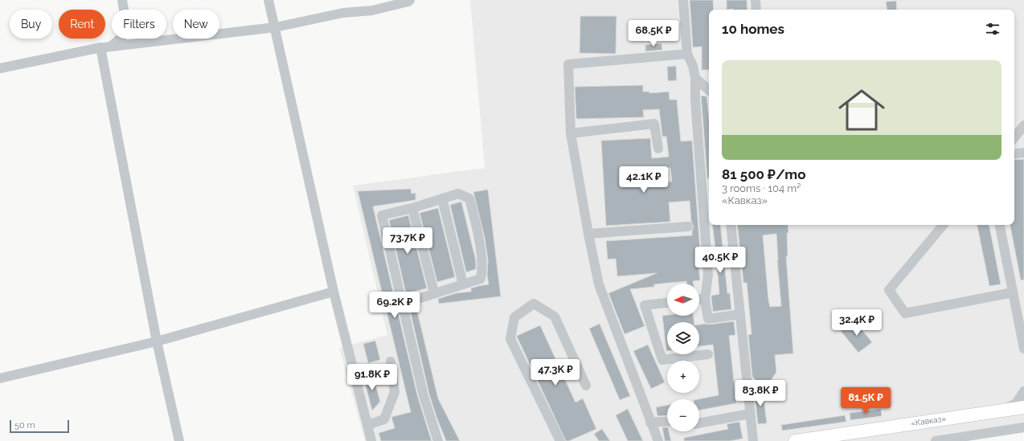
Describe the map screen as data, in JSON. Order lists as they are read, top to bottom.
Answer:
{
  "streets": {
    "main road": ["«Кавказ»"]
  },
  "scale_bar": "50 m",
  "north": "left",
  "page": {
    "chip": [
      "Buy",
      "Rent",
      "Filters",
      "New"
    ],
    "heading": "10 homes",
    "price": [
      "68.5K ₽",
      "42.1K ₽",
      "73.7K ₽",
      "40.5K ₽",
      "69.2K ₽",
      "32.4K ₽",
      "47.3K ₽",
      "91.8K ₽",
      "83.8K ₽",
      "81.5K ₽"
    ],
    "list": [
      {
        "name": "81 500 ₽/mo",
        "note": "3 rooms · 104 m² · «Кавказ»"
      }
    ],
    "map_buttons": ["+", "−"],
    "scale": "50 m"
  }
}
